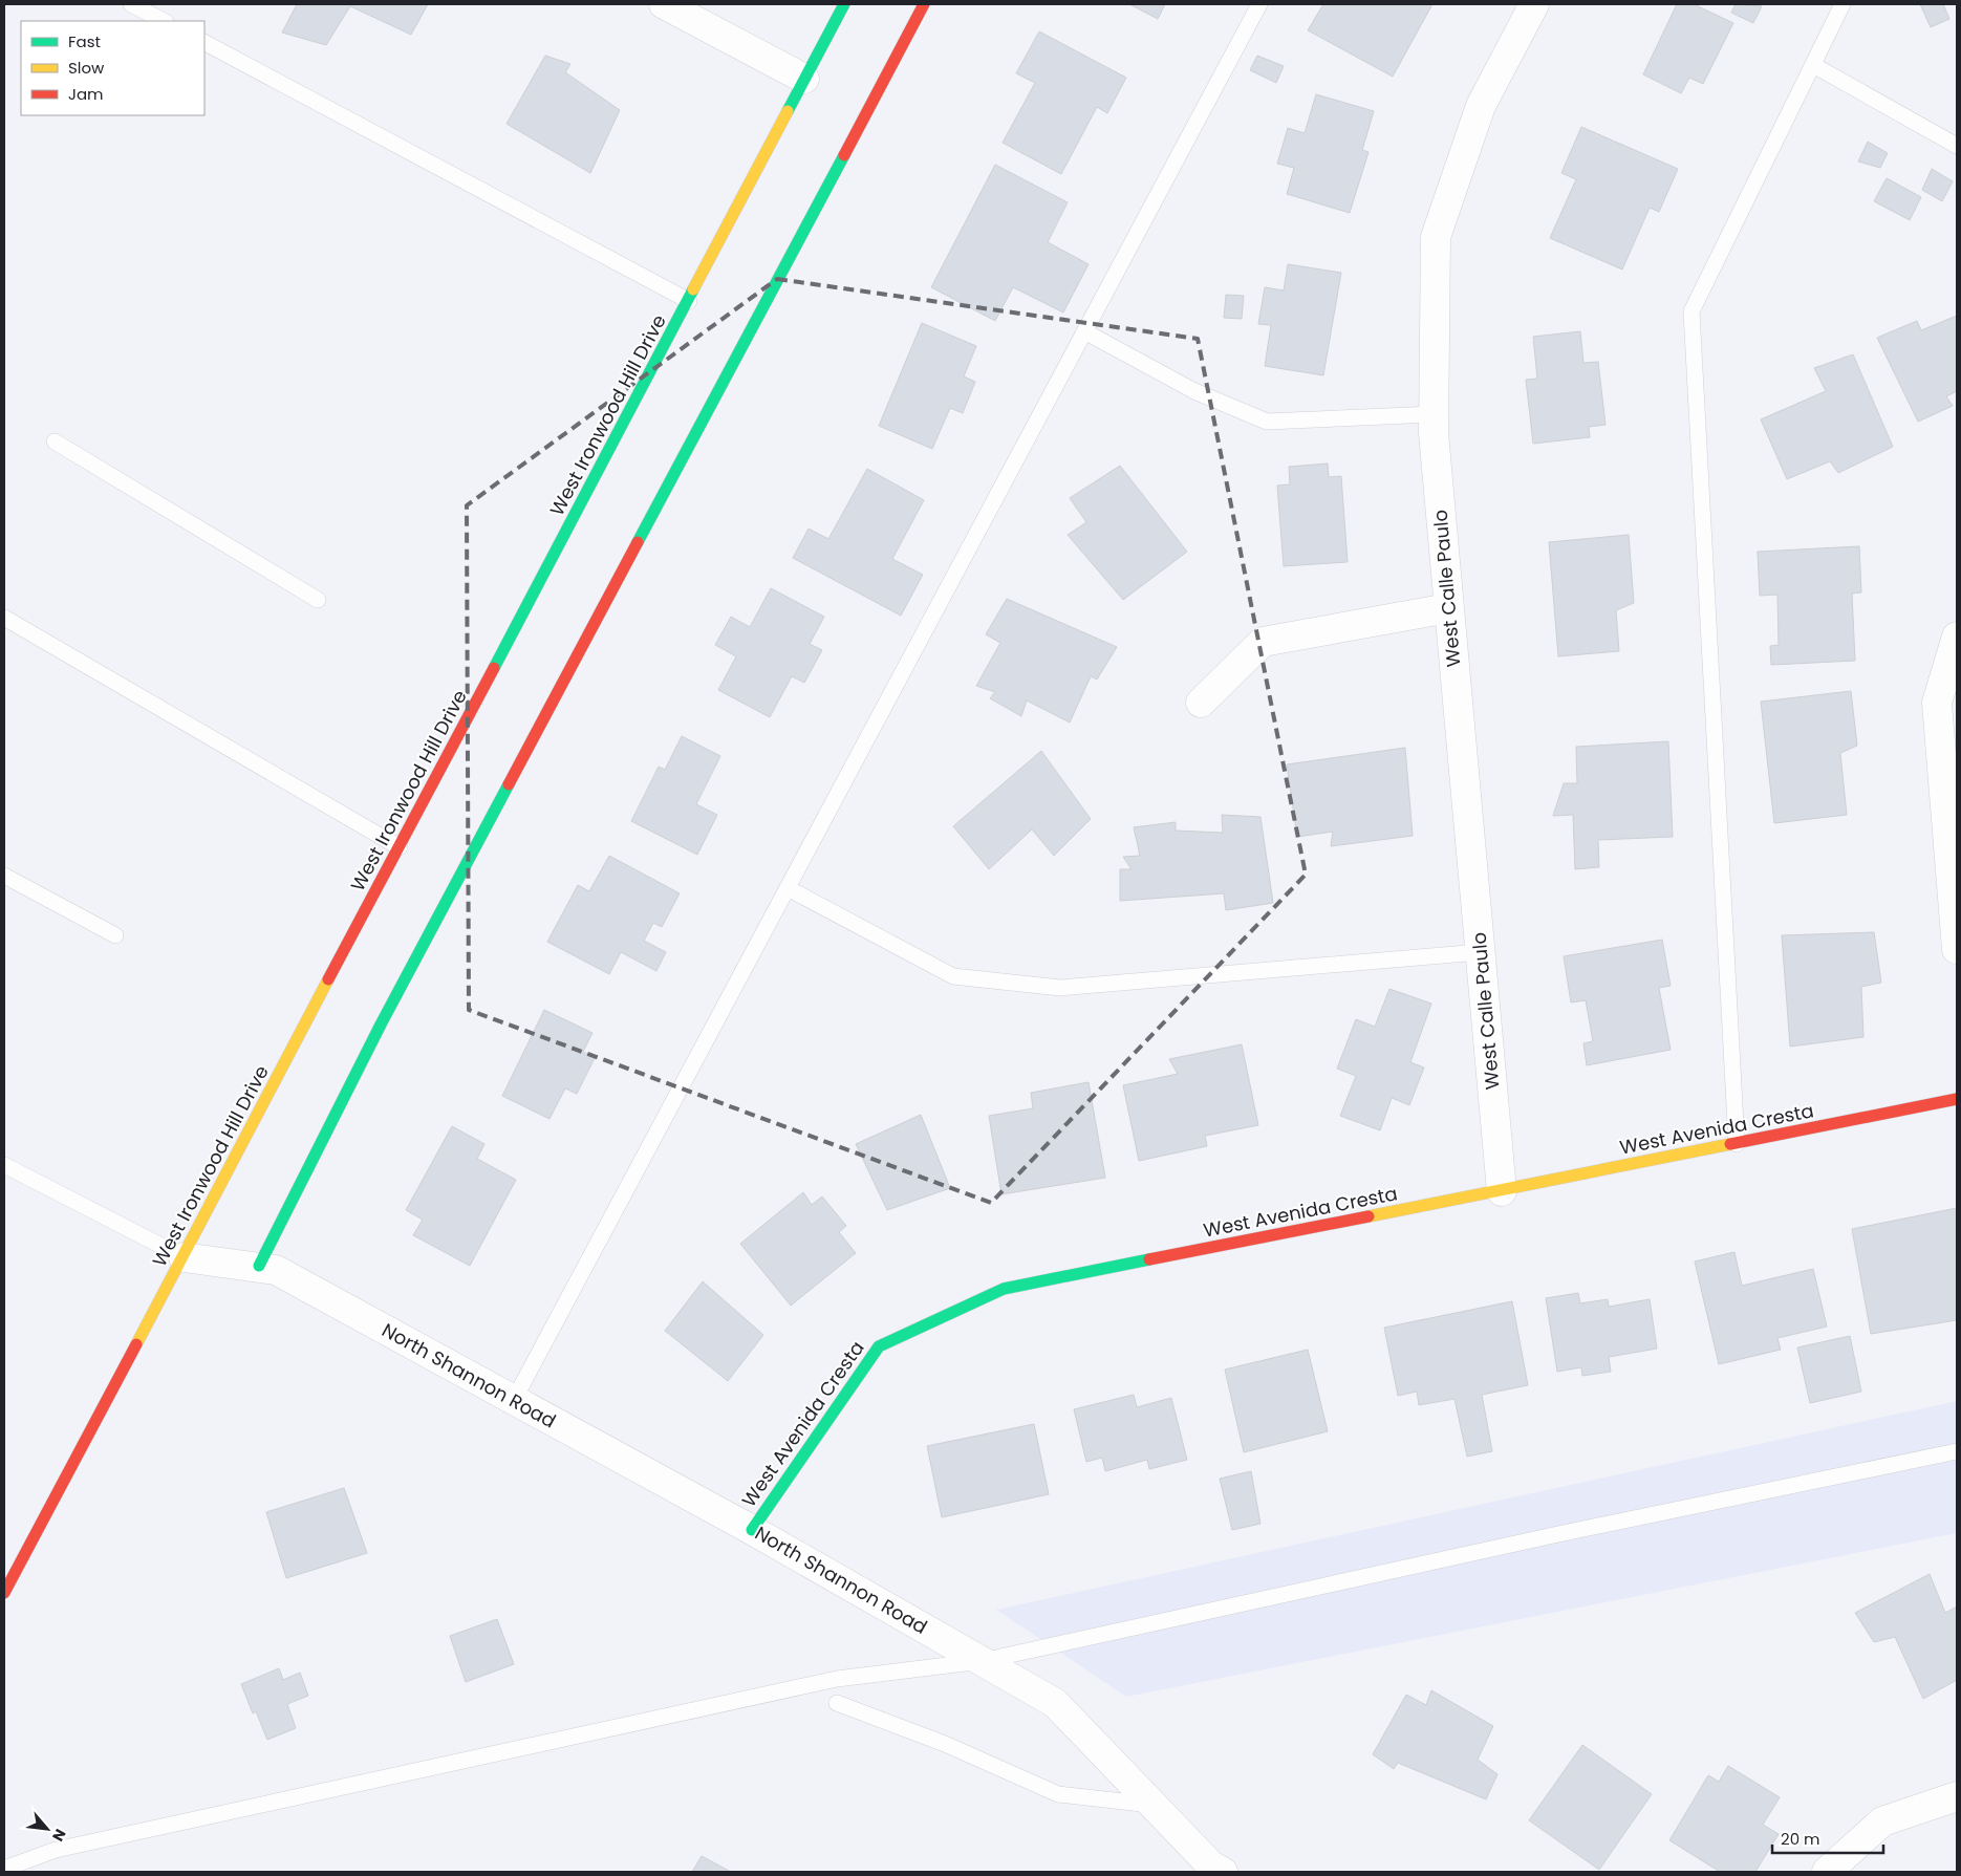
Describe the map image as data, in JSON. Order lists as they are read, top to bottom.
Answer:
{
  "streets": {
    "street": [
      "West Ironwood Hill Drive",
      "West Calle Paulo",
      "West Avenida Cresta",
      "North Shannon Road"
    ]
  },
  "crossings": [
    ["West Ironwood Hill Drive", "North Shannon Road"],
    ["West Calle Paulo", "West Avenida Cresta"],
    ["West Avenida Cresta", "North Shannon Road"]
  ],
  "legend": ["Fast", "Slow", "Jam"],
  "scale_bar": "20 m",
  "north": "bottom right"
}
